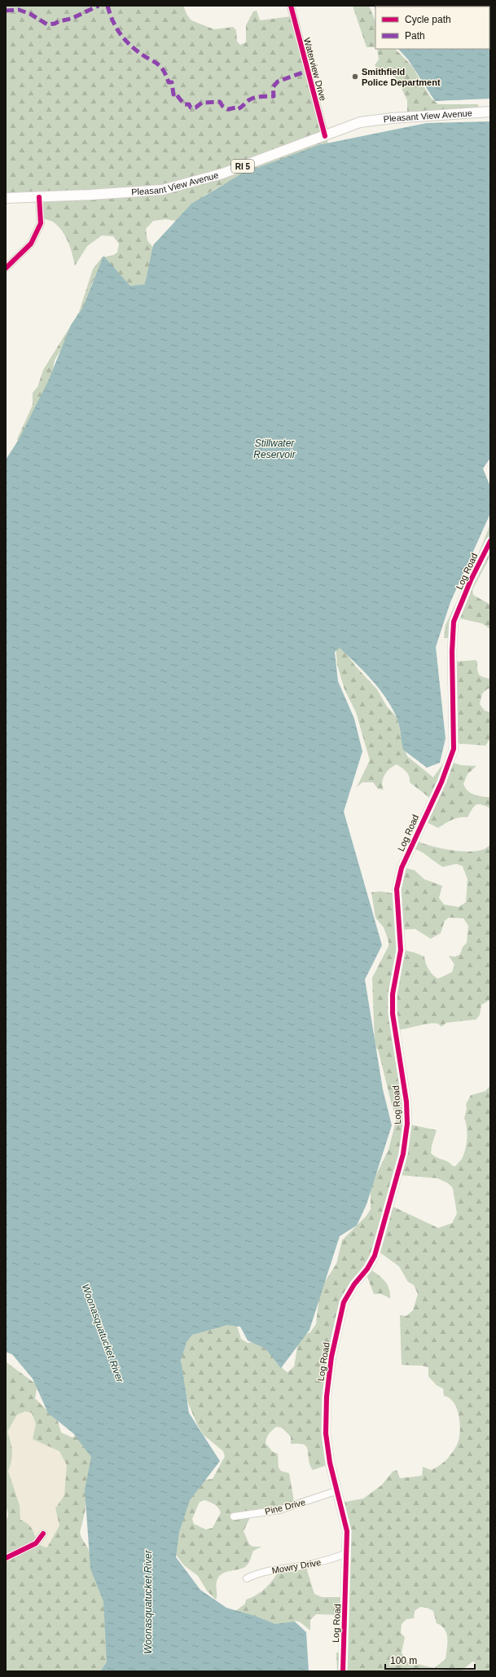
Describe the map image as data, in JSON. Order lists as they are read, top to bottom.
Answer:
{
  "streets": {
    "main road": ["Pleasant View Avenue", "RI 5"],
    "street": [
      "Waterview Drive",
      "Log Road",
      "Pine Drive",
      "Mowry Drive"
    ]
  },
  "crossings": [
    ["Waterview Drive", "Pleasant View Avenue"],
    ["Log Road", "Pine Drive"],
    ["Log Road", "Mowry Drive"]
  ],
  "water": ["Stillwater Reservoir", "Woonasquatucket River"],
  "places": ["Smithfield Police Department"],
  "legend": ["Cycle path", "Path"],
  "scale_bar": "100 m"
}
